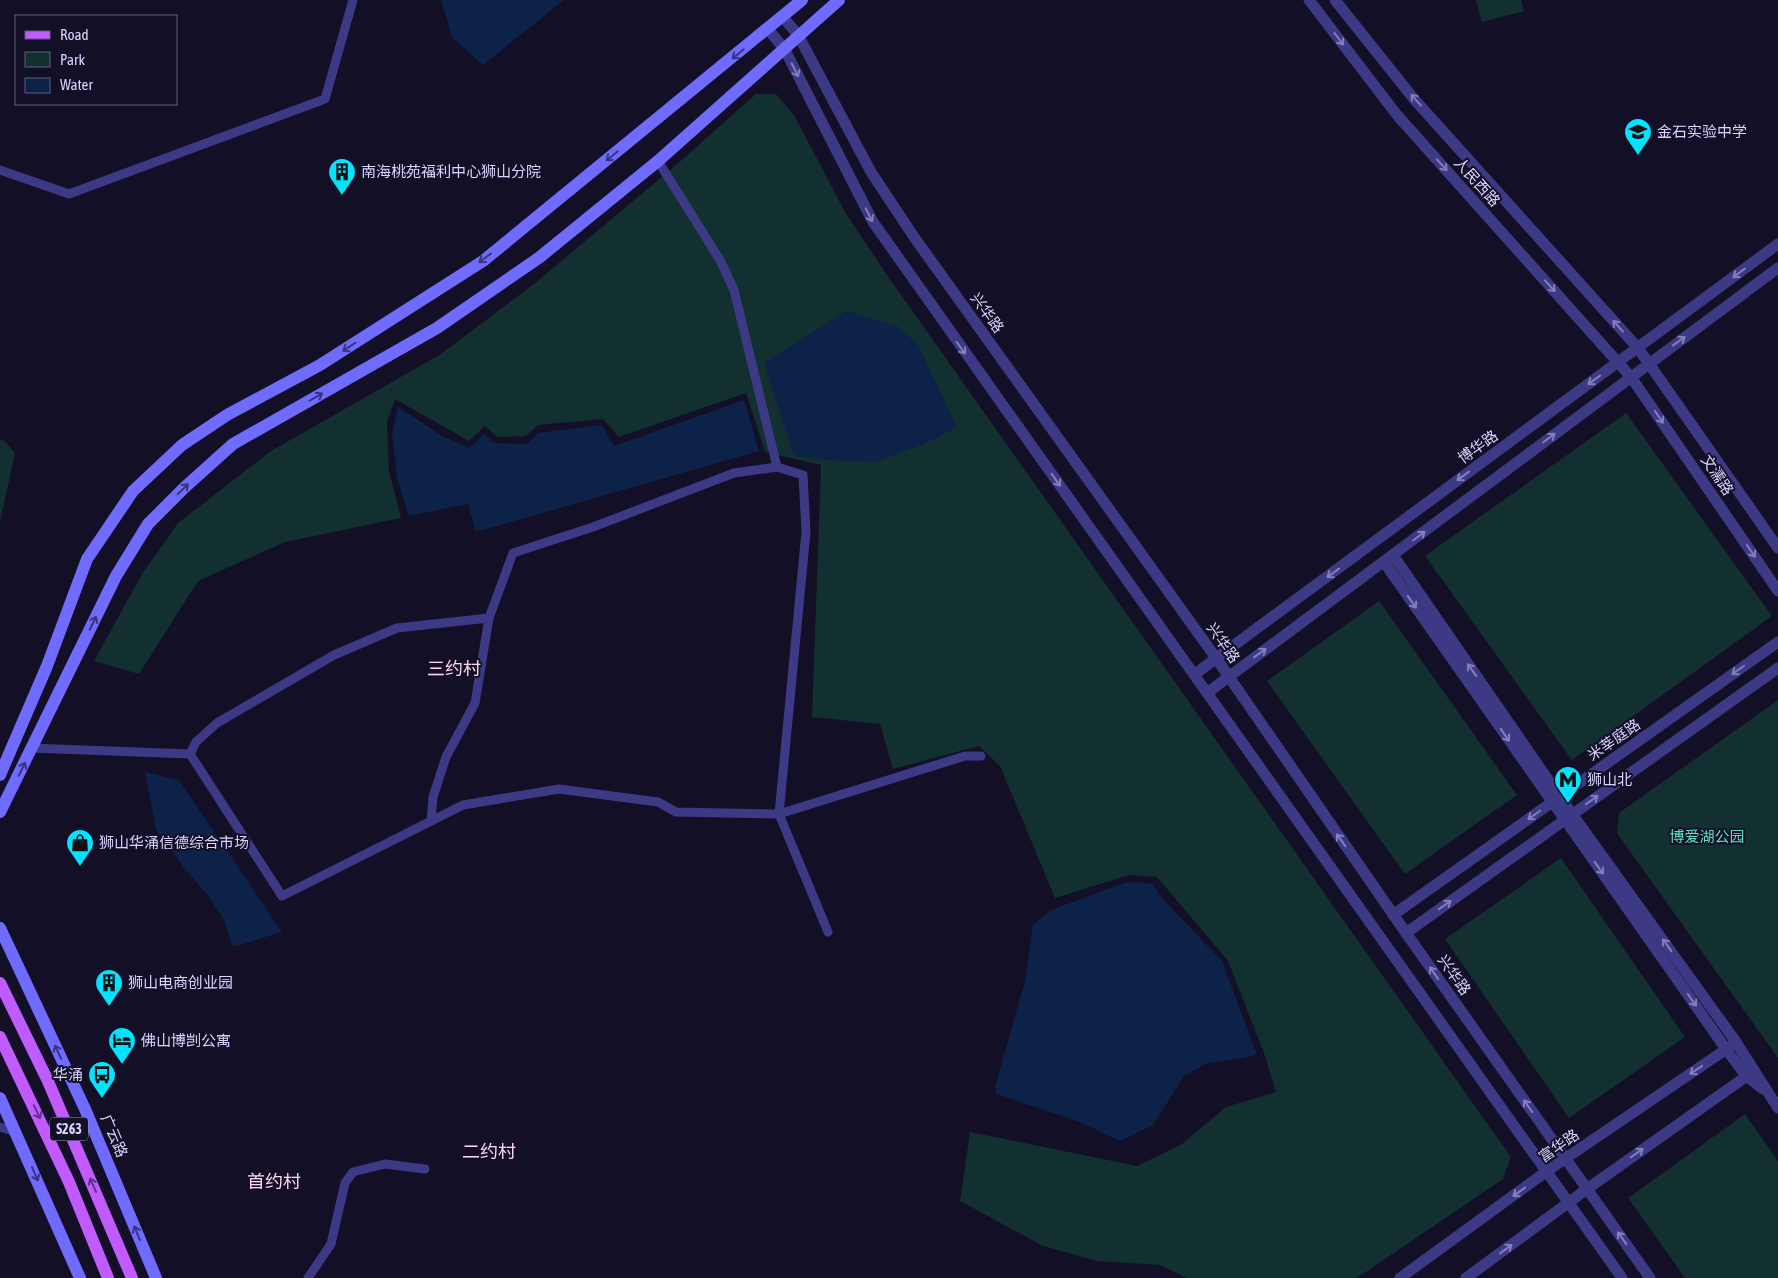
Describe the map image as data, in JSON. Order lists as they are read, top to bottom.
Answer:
{
  "streets": {
    "main road": ["S263", "广云路"],
    "street": [
      "人民西路",
      "兴华路",
      "博华路",
      "文濡路",
      "米莘庭路",
      "富华路"
    ]
  },
  "crossings": [
    ["人民西路", "博华路"],
    ["人民西路", "文濡路"],
    ["兴华路", "博华路"],
    ["兴华路", "米莘庭路"],
    ["兴华路", "富华路"],
    ["博华路", "文濡路"]
  ],
  "one_way": ["人民西路"],
  "districts": ["三约村", "二约村", "首约村"],
  "parks": ["博爱湖公园"],
  "places": {
    "school or university": ["金石实验中学"],
    "building": ["南海桃苑福利中心狮山分院", "狮山电商创业园"],
    "metro station": ["狮山北"],
    "shop": ["狮山华涌信德综合市场"],
    "hotel": ["佛山博剀公寓"],
    "bus stop": ["华涌"]
  },
  "legend": ["Road", "Park", "Water"]
}
